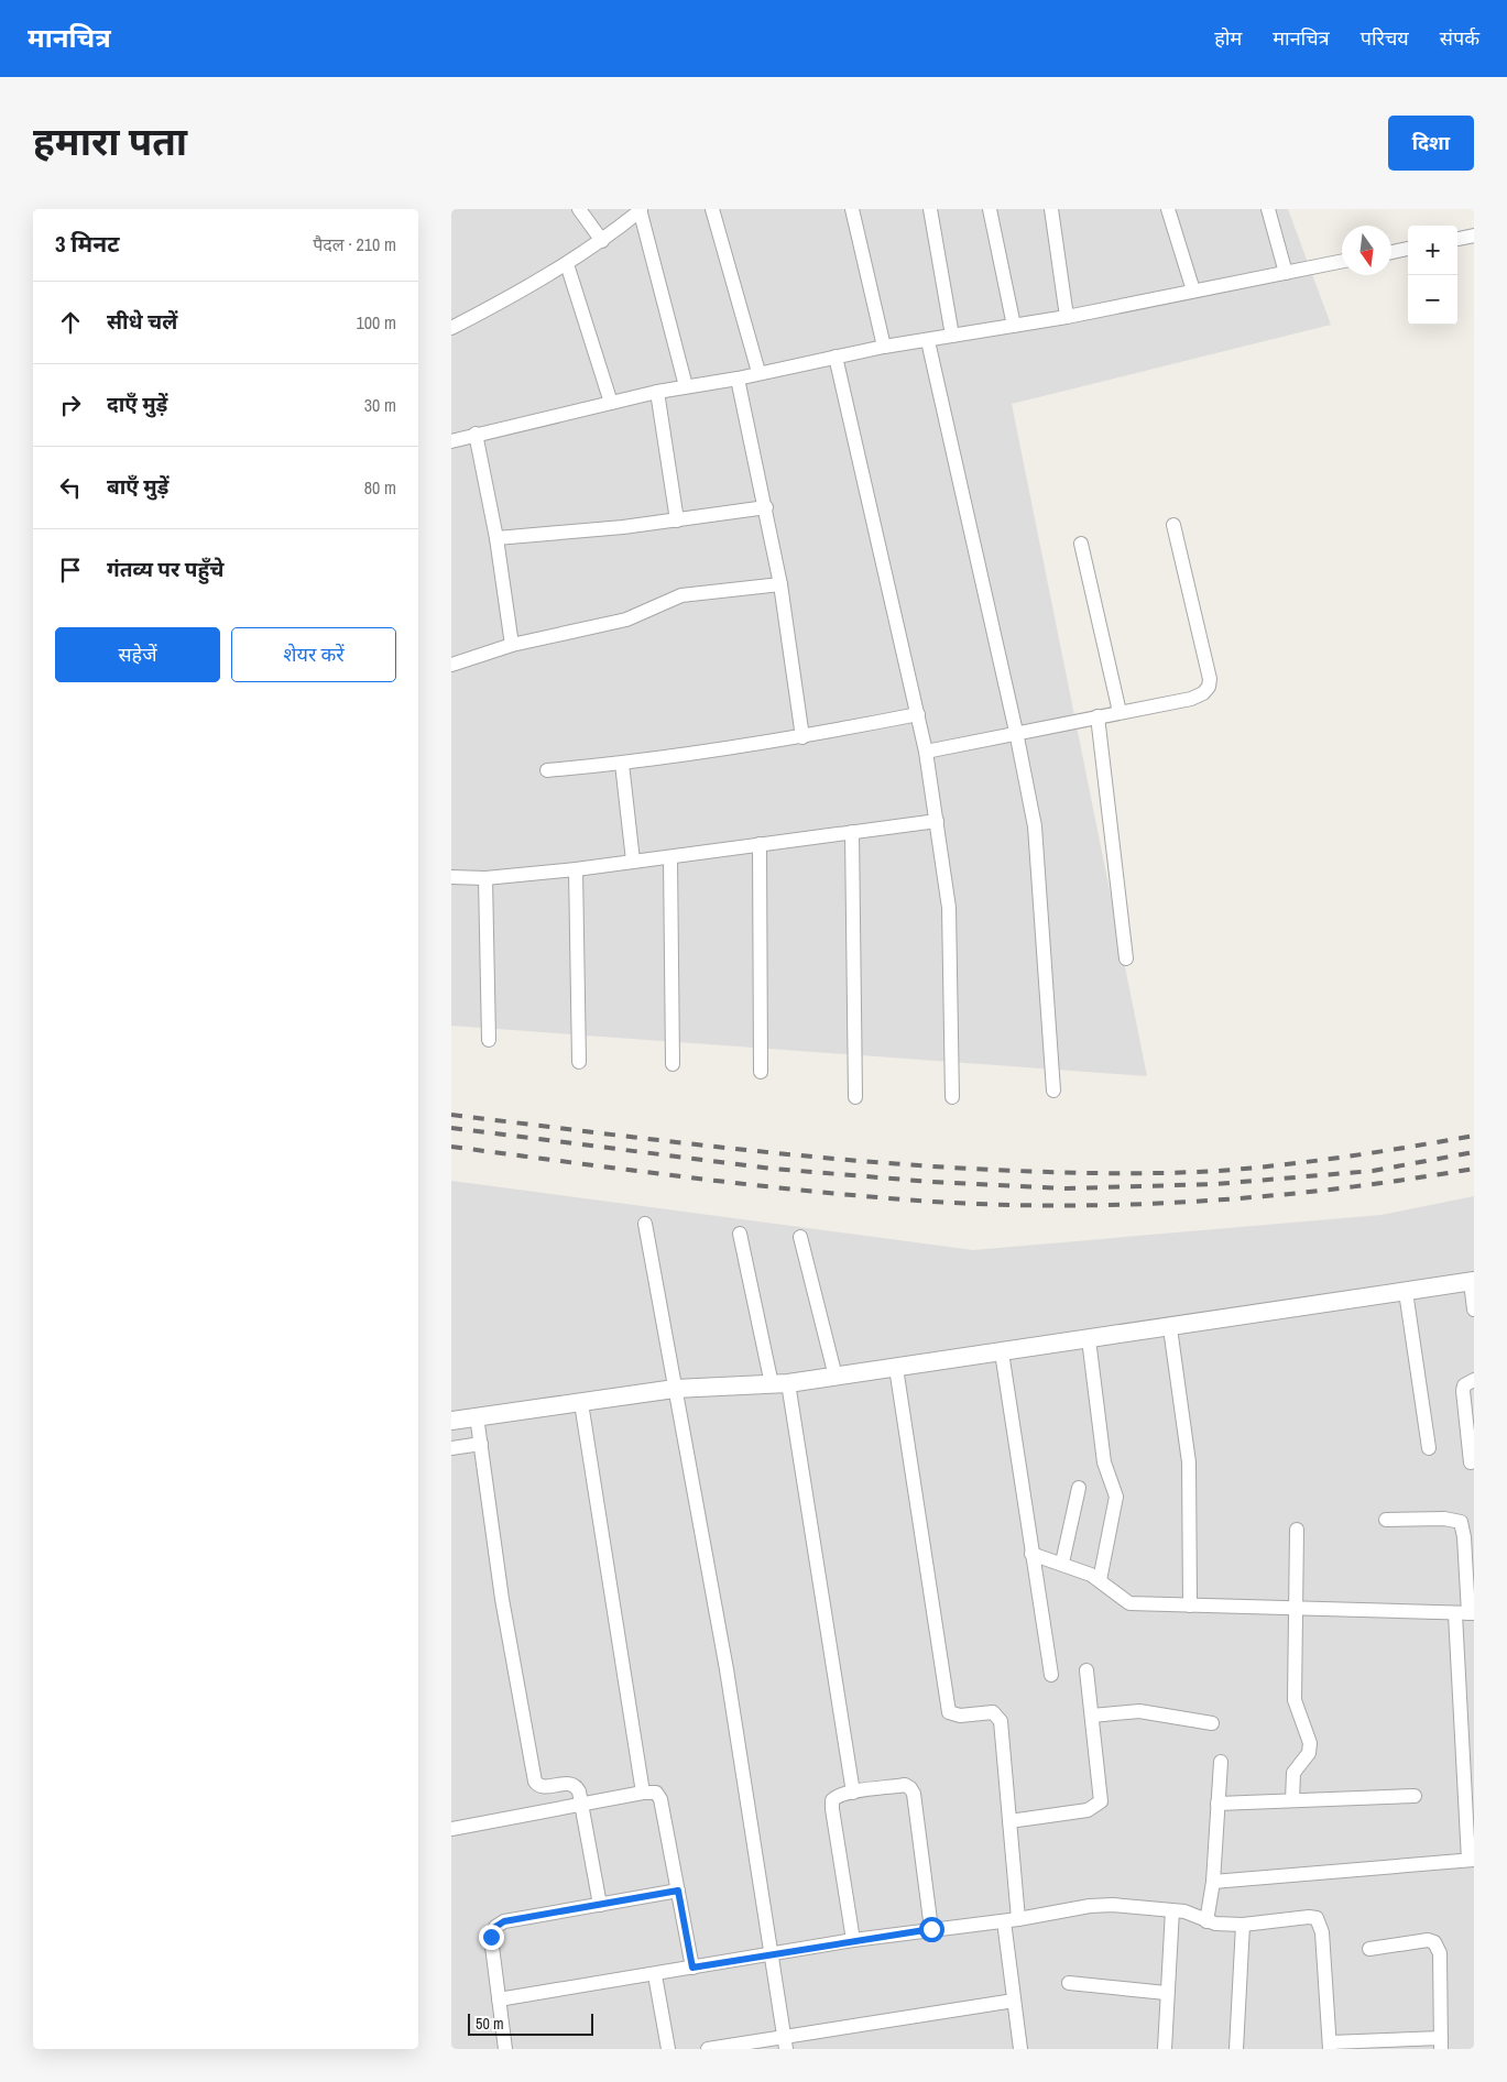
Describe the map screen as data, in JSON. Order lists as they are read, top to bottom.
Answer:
{
  "scale_bar": "50 m",
  "north": "bottom",
  "page": {
    "header": "मानचित्र",
    "nav": [
      "होम",
      "मानचित्र",
      "परिचय",
      "संपर्क"
    ],
    "title": "हमारा पता",
    "buttons": [
      "दिशा",
      ["सहेजें", "शेयर करें"]
    ],
    "heading": ["3 मिनट", "पैदल · 210 m"],
    "map_buttons": ["+", "−"],
    "list": [
      ["सीधे चलें", "100 m"],
      ["दाएँ मुड़ें", "30 m"],
      ["बाएँ मुड़ें", "80 m"],
      "गंतव्य पर पहुँचे"
    ],
    "scale": "50 m"
  }
}
